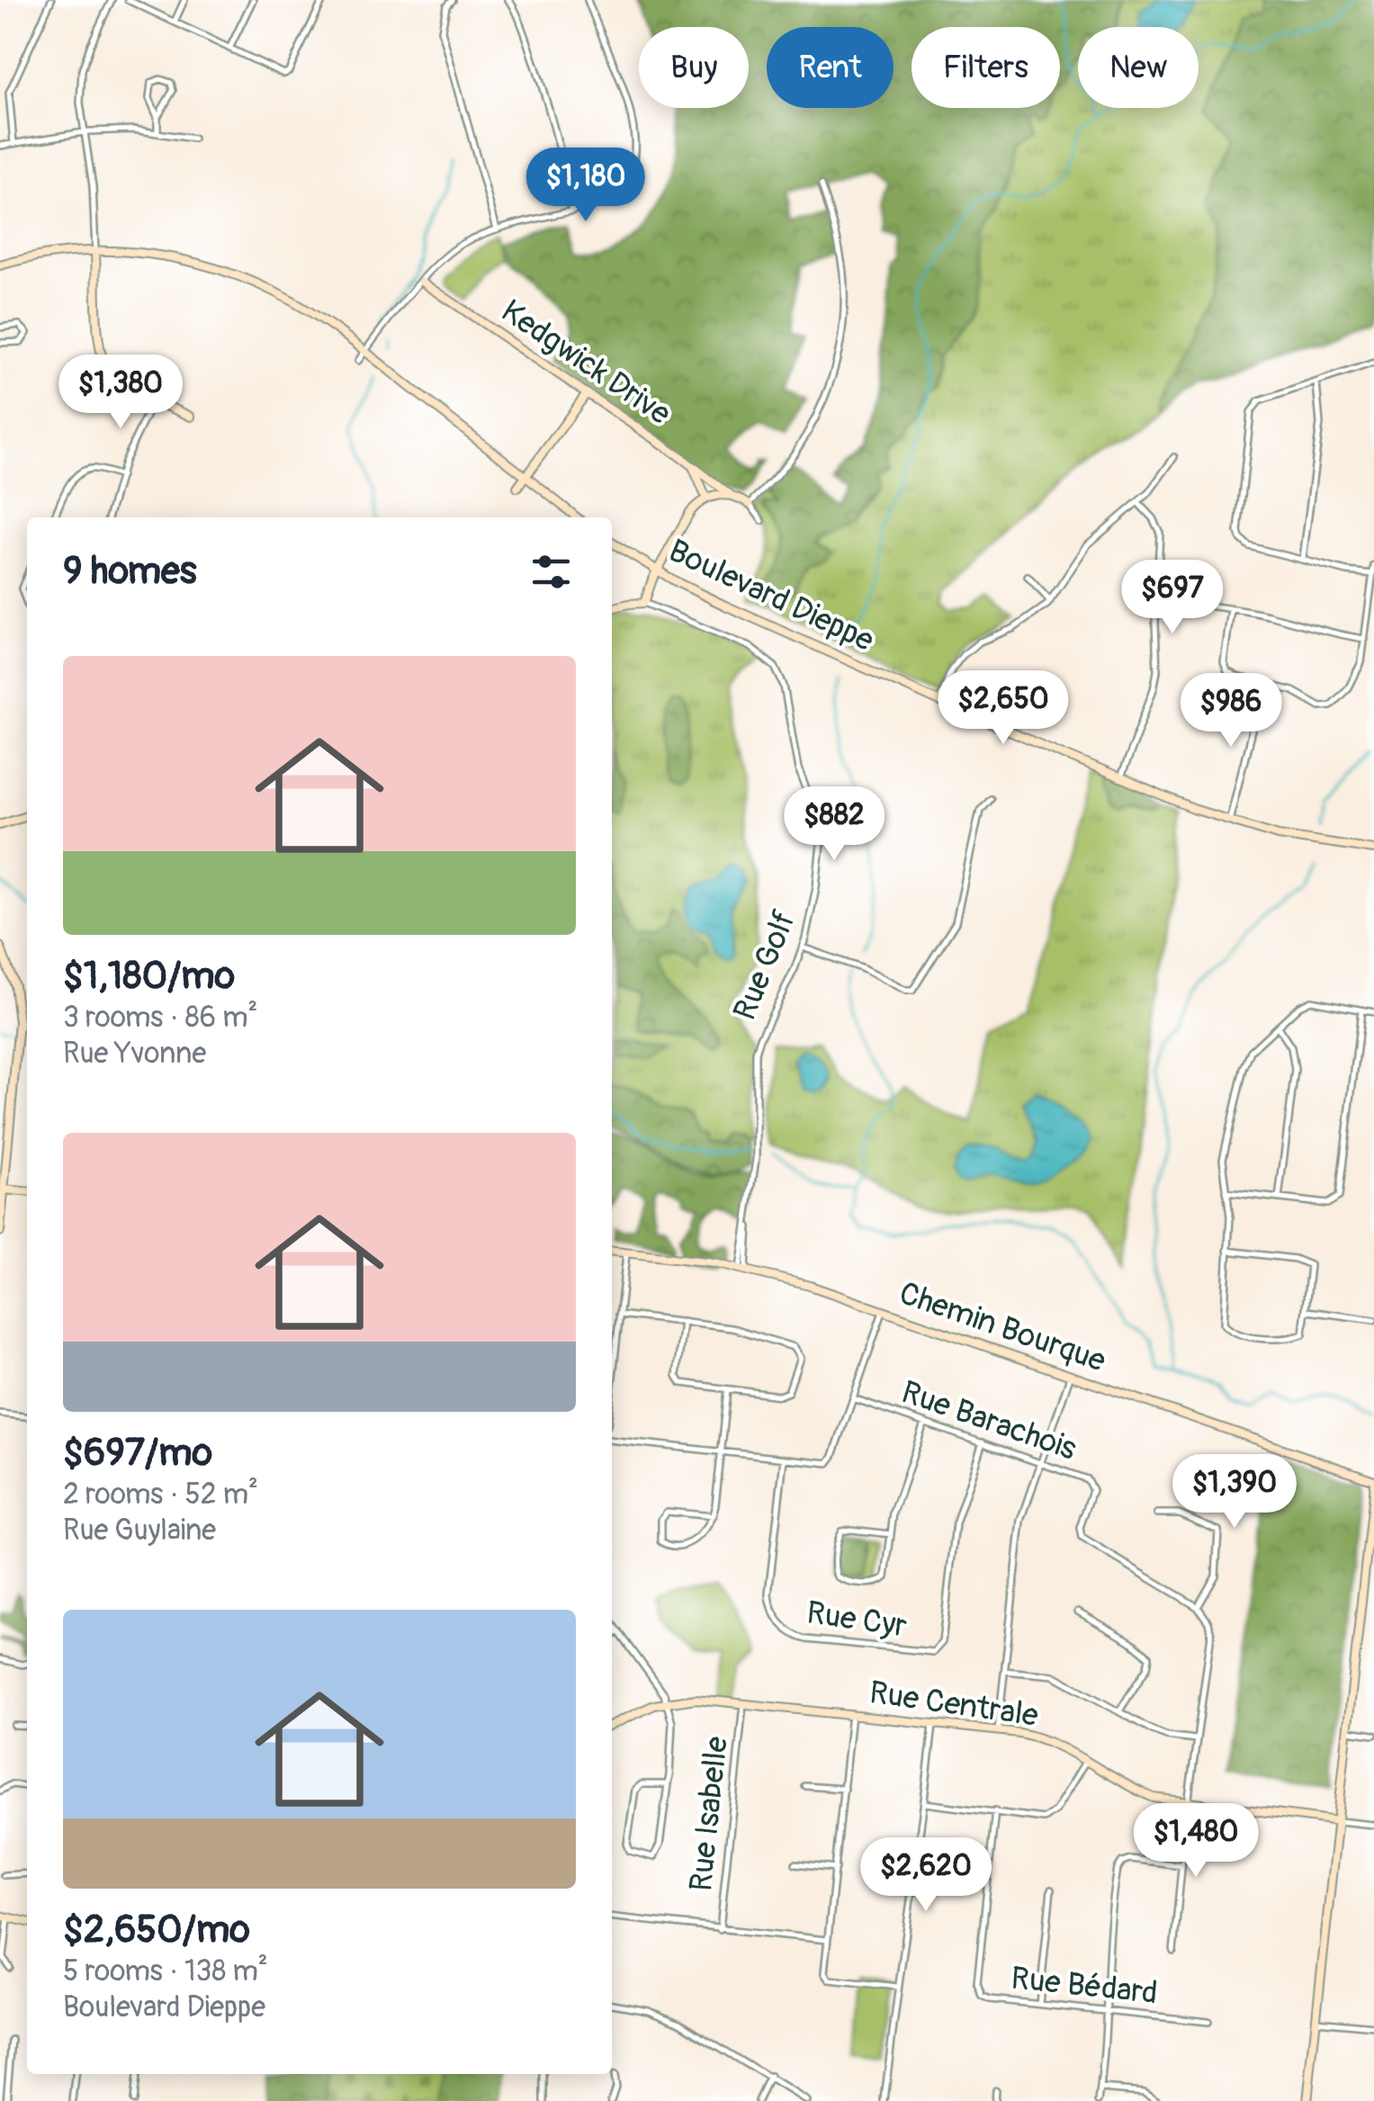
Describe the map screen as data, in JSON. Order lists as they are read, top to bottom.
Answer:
{
  "streets": {
    "street": [
      "Kedgwick Drive",
      "Boulevard Dieppe",
      "Rue Golf",
      "Chemin Bourque",
      "Rue Barachois",
      "Rue Cyr",
      "Rue Centrale",
      "Rue Isabelle",
      "Rue Bédard"
    ]
  },
  "crossings": [
    ["Rue Golf", "Chemin Bourque"],
    ["Rue Barachois", "Rue Cyr"],
    ["Rue Centrale", "Rue Isabelle"]
  ],
  "page": {
    "chip": [
      "Buy",
      "Rent",
      "Filters",
      "New"
    ],
    "price": [
      "$1,180",
      "$1,380",
      "$697",
      "$2,650",
      "$986",
      "$882",
      "$1,390",
      "$1,480",
      "$2,620"
    ],
    "heading": "9 homes",
    "list": [
      {
        "name": "$1,180/mo",
        "note": "3 rooms · 86 m² · Rue Yvonne"
      },
      {
        "name": "$697/mo",
        "note": "2 rooms · 52 m² · Rue Guylaine"
      },
      {
        "name": "$2,650/mo",
        "note": "5 rooms · 138 m² · Boulevard Dieppe"
      }
    ]
  }
}
